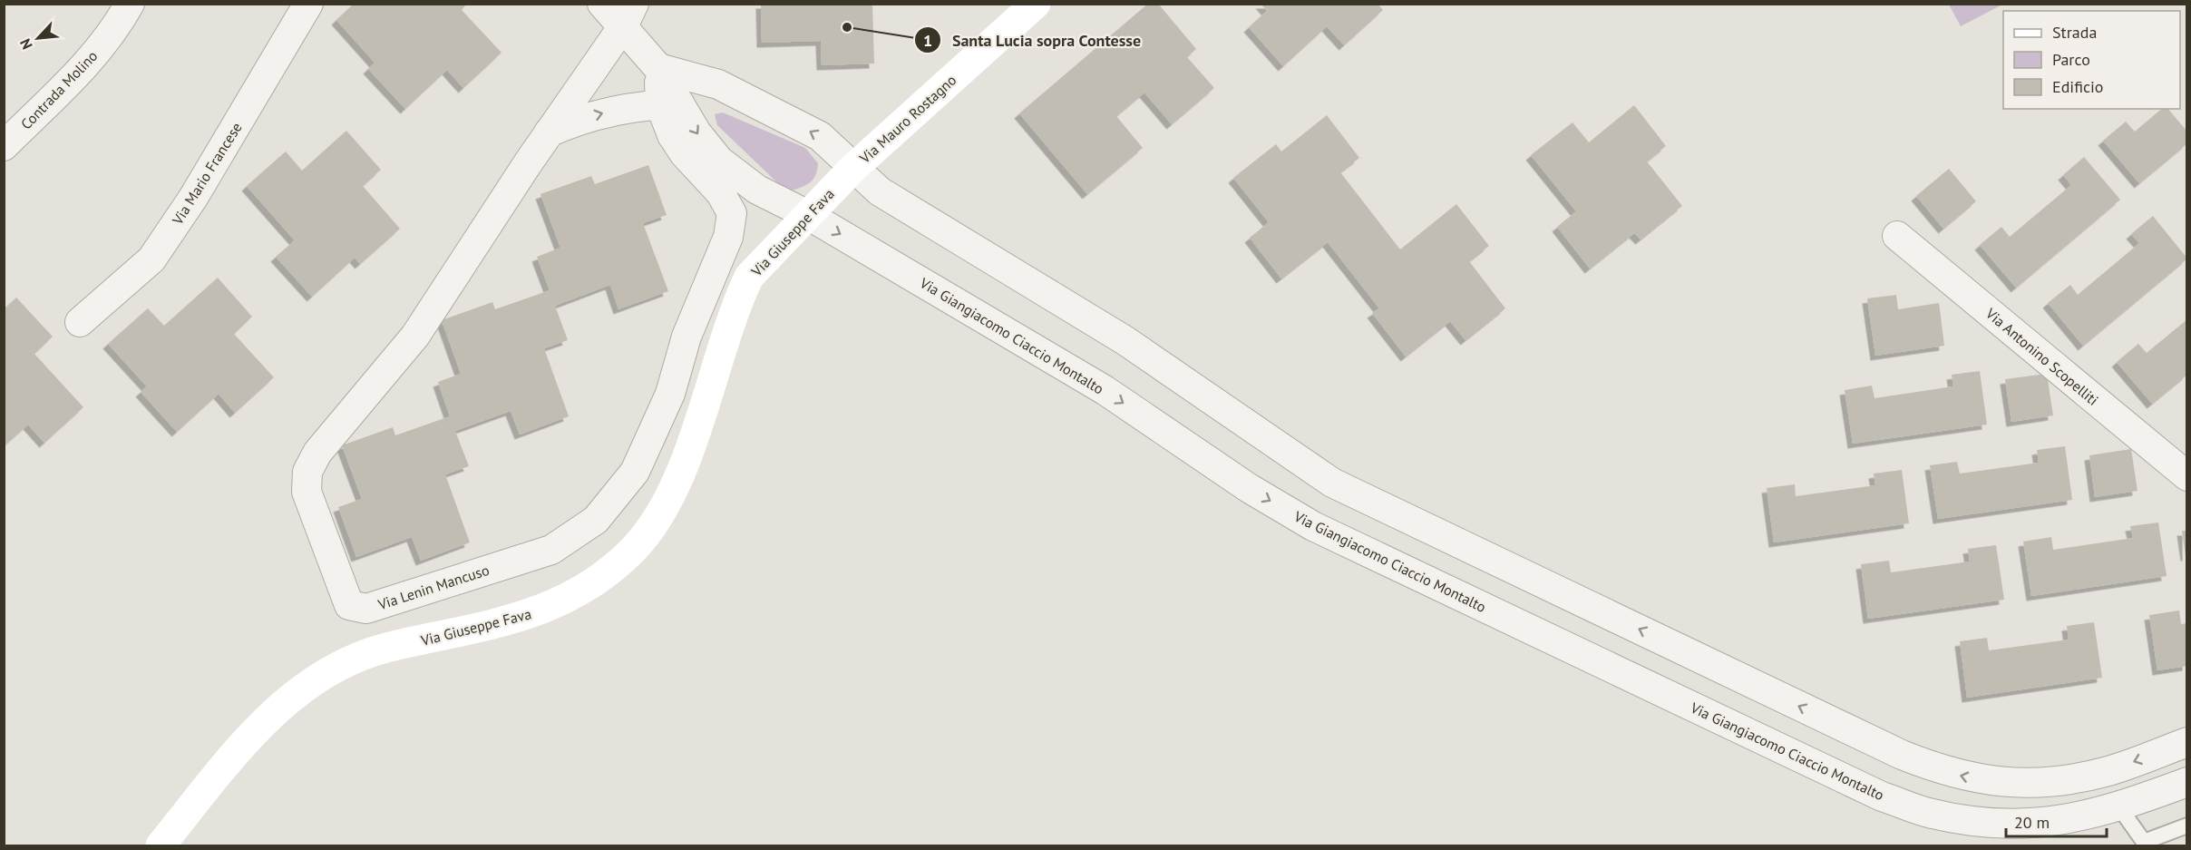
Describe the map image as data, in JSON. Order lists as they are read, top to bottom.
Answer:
{
  "streets": {
    "street": [
      "Contrada Molino",
      "Via Mauro Rostagno",
      "Via Mario Francese",
      "Via Giuseppe Fava",
      "Via Giangiacomo Ciaccio Montalto",
      "Via Antonino Scopelliti",
      "Via Lenin Mancuso"
    ]
  },
  "crossings": [
    ["Via Mauro Rostagno", "Via Giuseppe Fava"],
    ["Via Giuseppe Fava", "Via Giangiacomo Ciaccio Montalto"],
    ["Via Giangiacomo Ciaccio Montalto", "Via Lenin Mancuso"]
  ],
  "places": ["Santa Lucia sopra Contesse"],
  "legend": ["Strada", "Parco", "Edificio"],
  "scale_bar": "20 m",
  "north": "bottom left"
}
